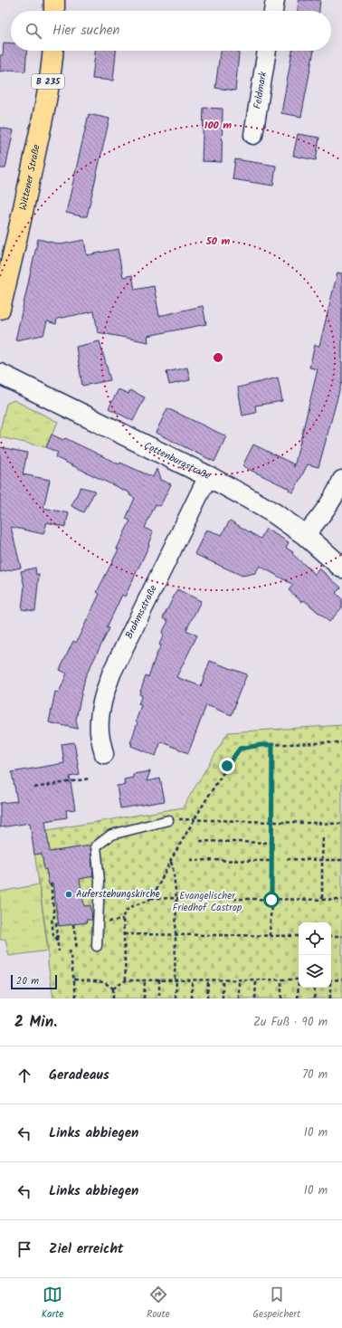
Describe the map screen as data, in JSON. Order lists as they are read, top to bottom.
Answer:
{
  "streets": {
    "main road": ["B 235", "Wittener Straße"],
    "street": ["Feldmark", "Cottenburgstraße", "Brahmsstraße"]
  },
  "crossings": [
    ["Cottenburgstraße", "Brahmsstraße"]
  ],
  "parks": ["Evangelischer Friedhof Castrop"],
  "places": ["Auferstehungskirche"],
  "scale_bar": "20 m",
  "page": {
    "search": "Hier suchen",
    "scale": "20 m",
    "heading": ["2 Min.", "Zu Fuß · 90 m"],
    "list": [
      ["Geradeaus", "70 m"],
      ["Links abbiegen", "10 m"],
      ["Links abbiegen", "10 m"],
      "Ziel erreicht"
    ],
    "nav": ["Karte", "Route", "Gespeichert"]
  },
  "rings": ["100 m", "50 m"]
}
